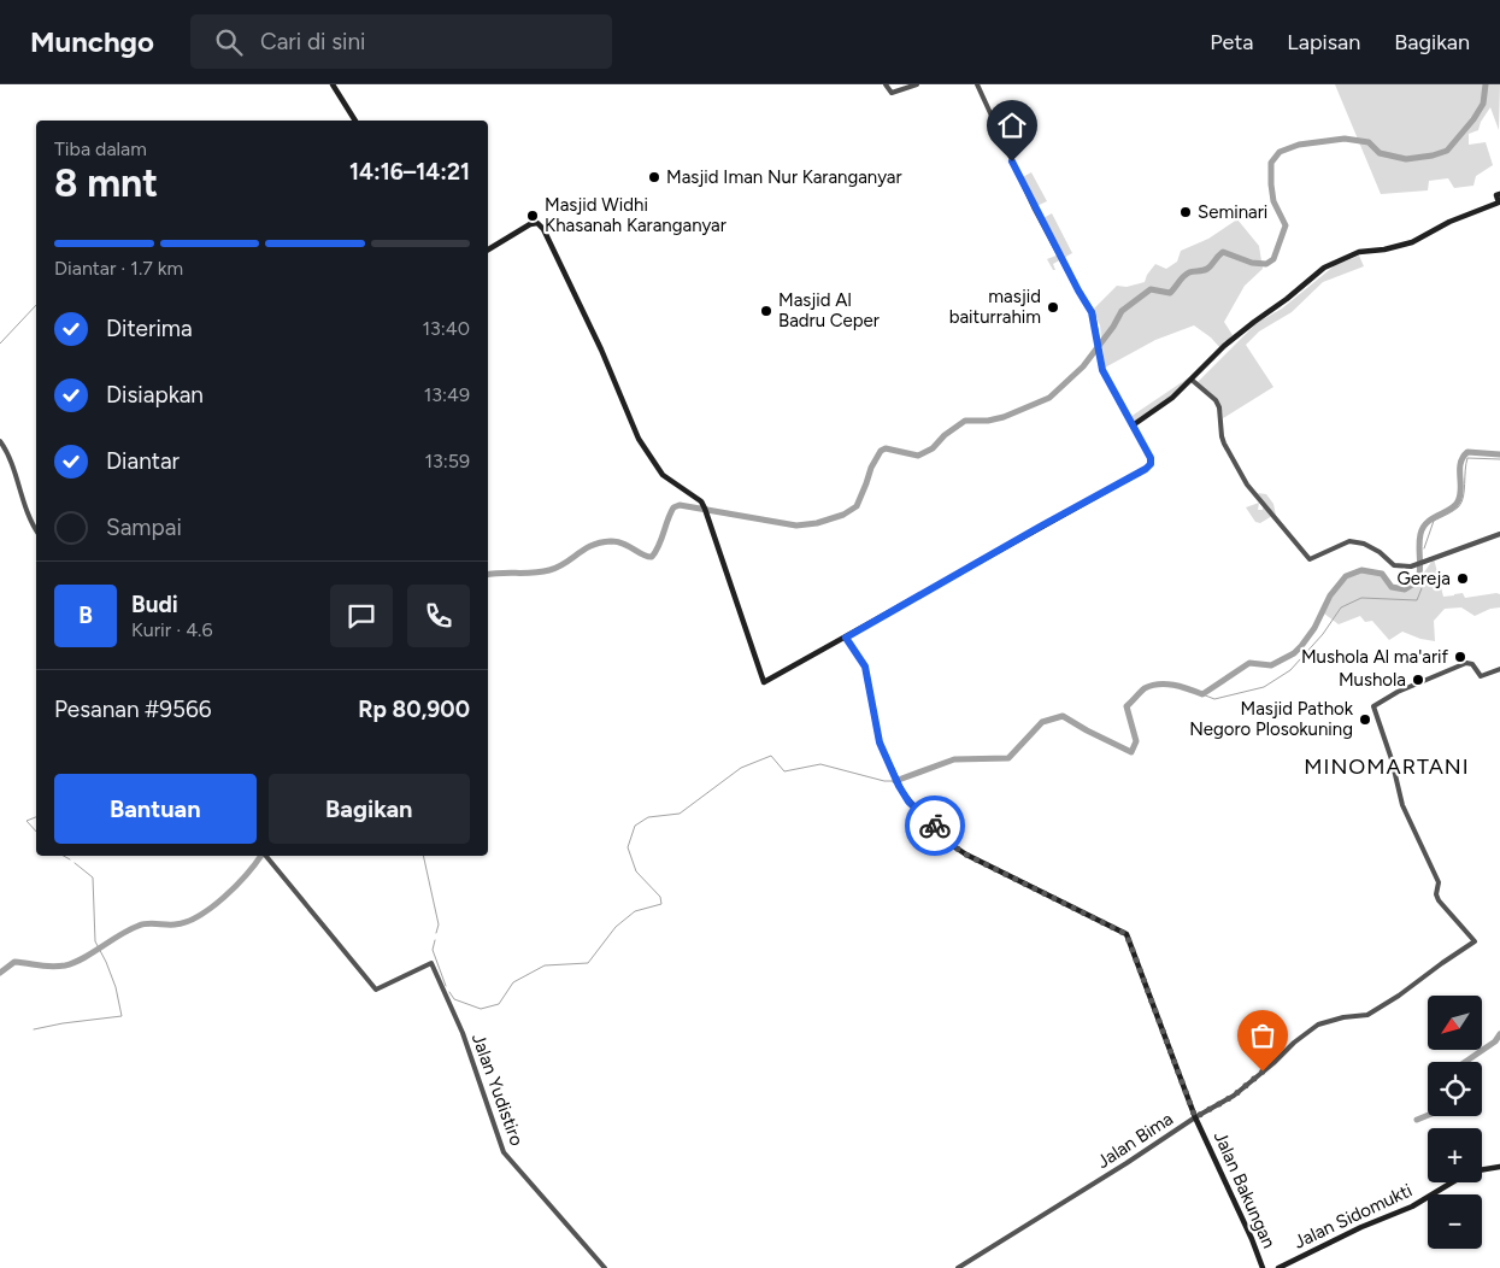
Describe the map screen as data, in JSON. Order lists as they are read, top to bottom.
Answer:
{
  "streets": {
    "main road": ["Jalan Bakungan", "Jalan Sidomukti"],
    "street": ["Jalan Yudistiro", "Jalan Bima"]
  },
  "crossings": [
    ["Jalan Bima", "Jalan Bakungan"]
  ],
  "districts": ["MINOMARTANI"],
  "places": [
    "Masjid Iman Nur Karanganyar",
    "Seminari",
    "Masjid Widhi Khasanah Karanganyar",
    "masjid baiturrahim",
    "Masjid Al Badru Ceper",
    "Gereja",
    "Mushola Al ma'arif",
    "Mushola",
    "Masjid Pathok Negoro Plosokuning"
  ],
  "north": "bottom left",
  "page": {
    "header": "Munchgo",
    "search": "Cari di sini",
    "nav": ["Peta", "Lapisan", "Bagikan"],
    "heading": ["8 mnt", "Tiba dalam", "14:16–14:21"],
    "panel": [
      "Budi",
      "Kurir · 4.6",
      "Pesanan #9566",
      "Rp 80,900"
    ],
    "bar": "Diantar · 1.7 km",
    "list": [
      ["Diterima", "13:40"],
      ["Disiapkan", "13:49"],
      ["Diantar", "13:59"],
      "Sampai"
    ],
    "round": "B",
    "buttons": ["Bantuan", "Bagikan"],
    "map_buttons": ["+", "−"]
  }
}
